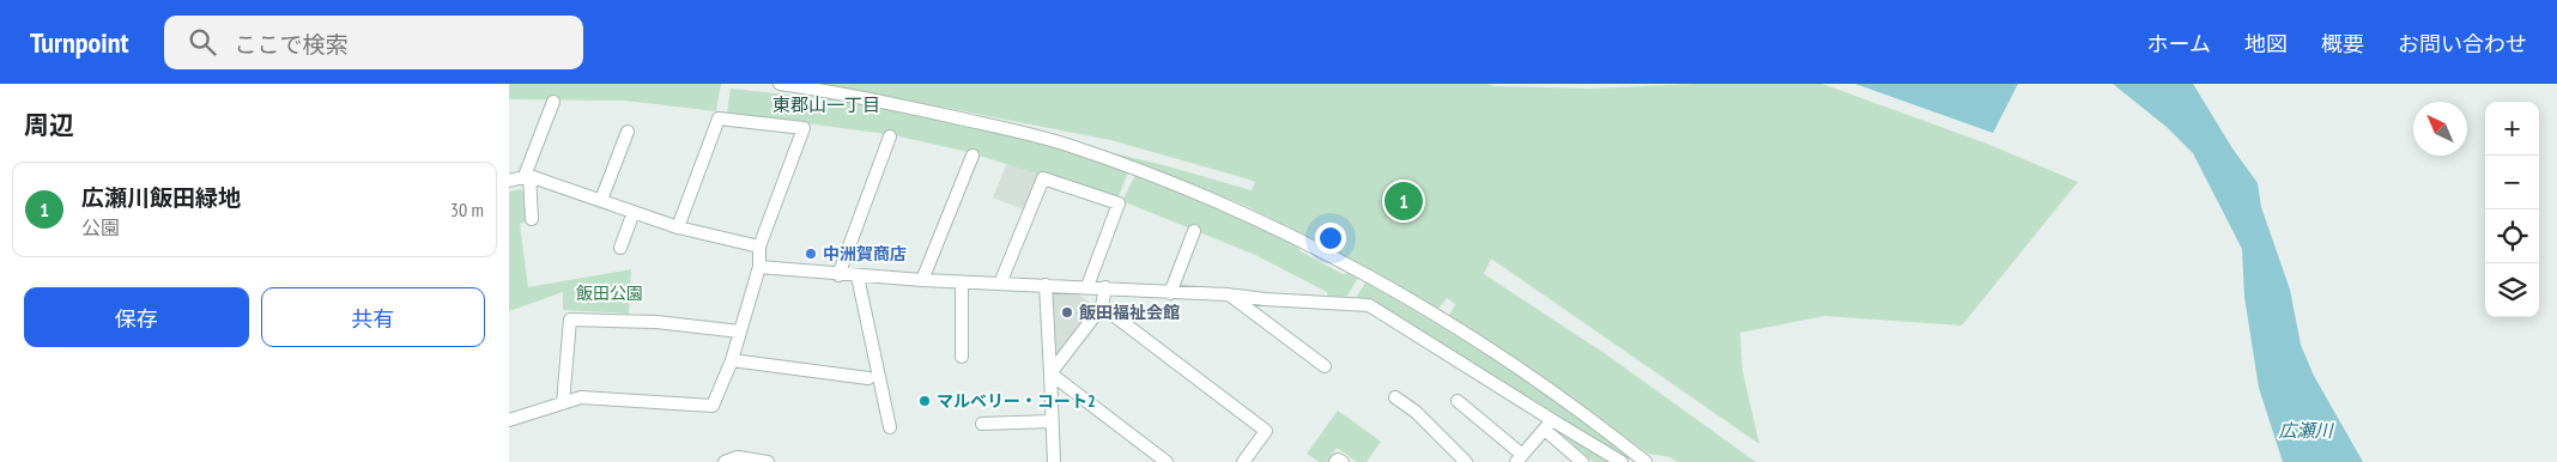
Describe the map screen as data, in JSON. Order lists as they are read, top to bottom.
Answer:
{
  "districts": ["東郡山一丁目"],
  "water": ["広瀬川"],
  "parks": ["飯田公園"],
  "places": ["中洲賀商店", "飯田福祉会館", "マルベリー・コート2"],
  "north": "top left",
  "page": {
    "header": "Turnpoint",
    "search": "ここで検索",
    "nav": [
      "ホーム",
      "地図",
      "概要",
      "お問い合わせ"
    ],
    "heading": "周辺",
    "map_buttons": ["+", "−"],
    "list": [
      {
        "mark": "1",
        "name": "広瀬川飯田緑地",
        "note": "公園",
        "value": "30 m"
      }
    ],
    "pins": "1",
    "buttons": ["保存", "共有"]
  }
}
